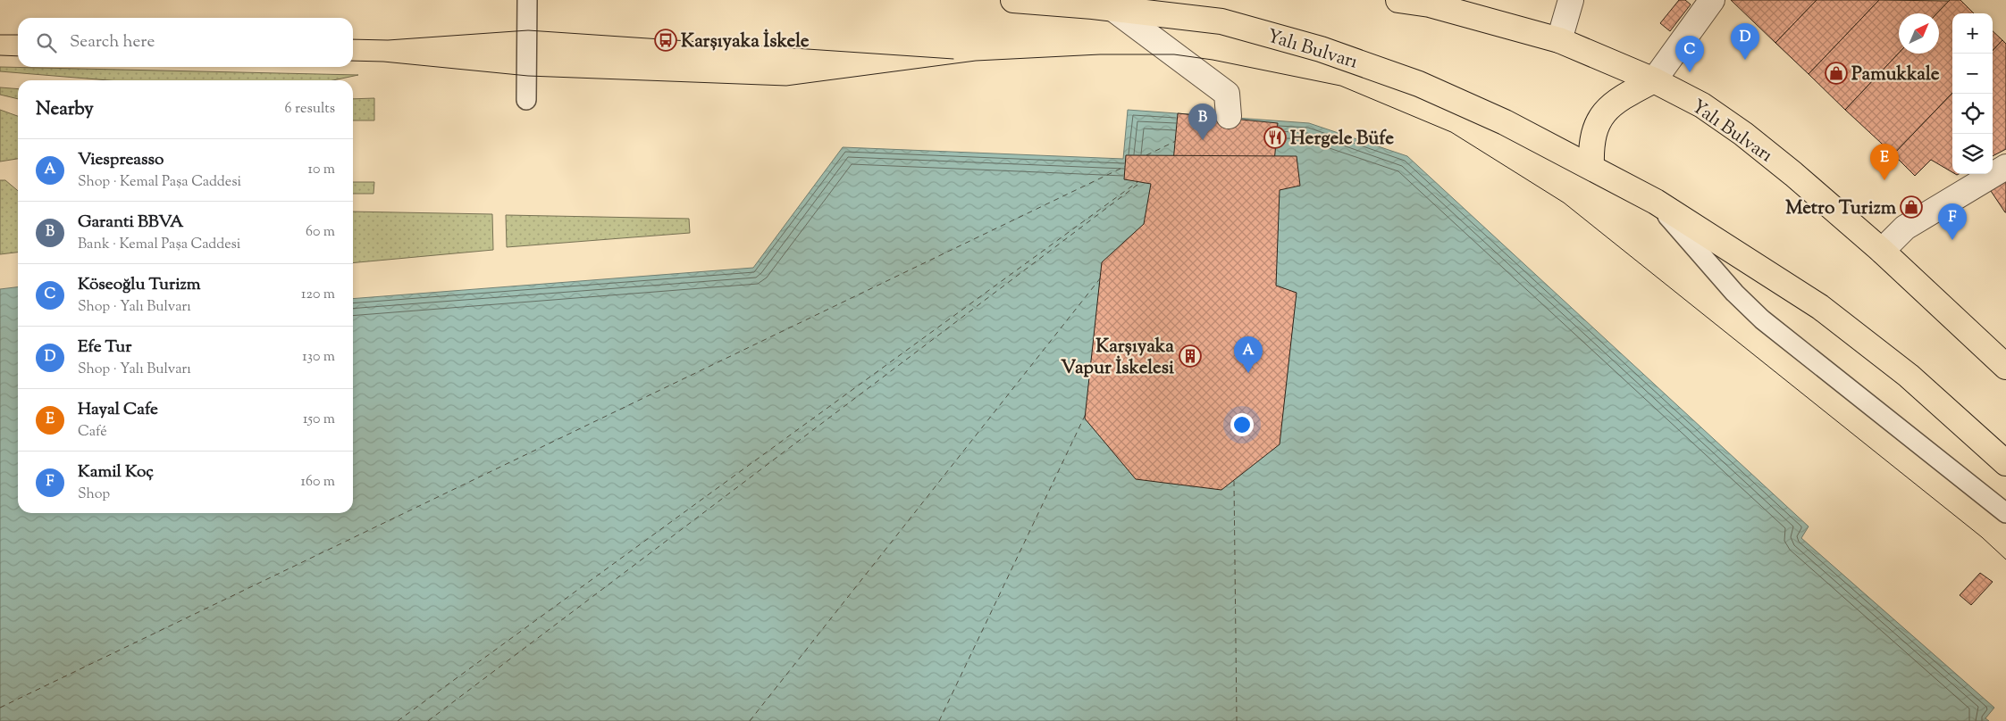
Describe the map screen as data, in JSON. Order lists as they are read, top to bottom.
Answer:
{
  "streets": {
    "main road": ["Yalı Bulvarı"]
  },
  "places": {
    "bus stop": ["Karşıyaka İskele"],
    "shop": ["Pamukkale", "Metro Turizm"],
    "restaurant": ["Hergele Büfe"],
    "building": ["Karşıyaka Vapur İskelesi"]
  },
  "north": "top right",
  "page": {
    "map_buttons": ["+", "−"],
    "search": "Search here",
    "pins": [
      "D",
      "C",
      "B",
      "E",
      "F",
      "A"
    ],
    "heading": ["Nearby", "6 results"],
    "list": [
      {
        "mark": "A",
        "name": "Viespreasso",
        "note": "Shop · Kemal Paşa Caddesi",
        "value": "10 m"
      },
      {
        "mark": "B",
        "name": "Garanti BBVA",
        "note": "Bank · Kemal Paşa Caddesi",
        "value": "60 m"
      },
      {
        "mark": "C",
        "name": "Köseoğlu Turizm",
        "note": "Shop · Yalı Bulvarı",
        "value": "120 m"
      },
      {
        "mark": "D",
        "name": "Efe Tur",
        "note": "Shop · Yalı Bulvarı",
        "value": "130 m"
      },
      {
        "mark": "E",
        "name": "Hayal Cafe",
        "note": "Café",
        "value": "150 m"
      },
      {
        "mark": "F",
        "name": "Kamil Koç",
        "note": "Shop",
        "value": "160 m"
      }
    ]
  }
}
